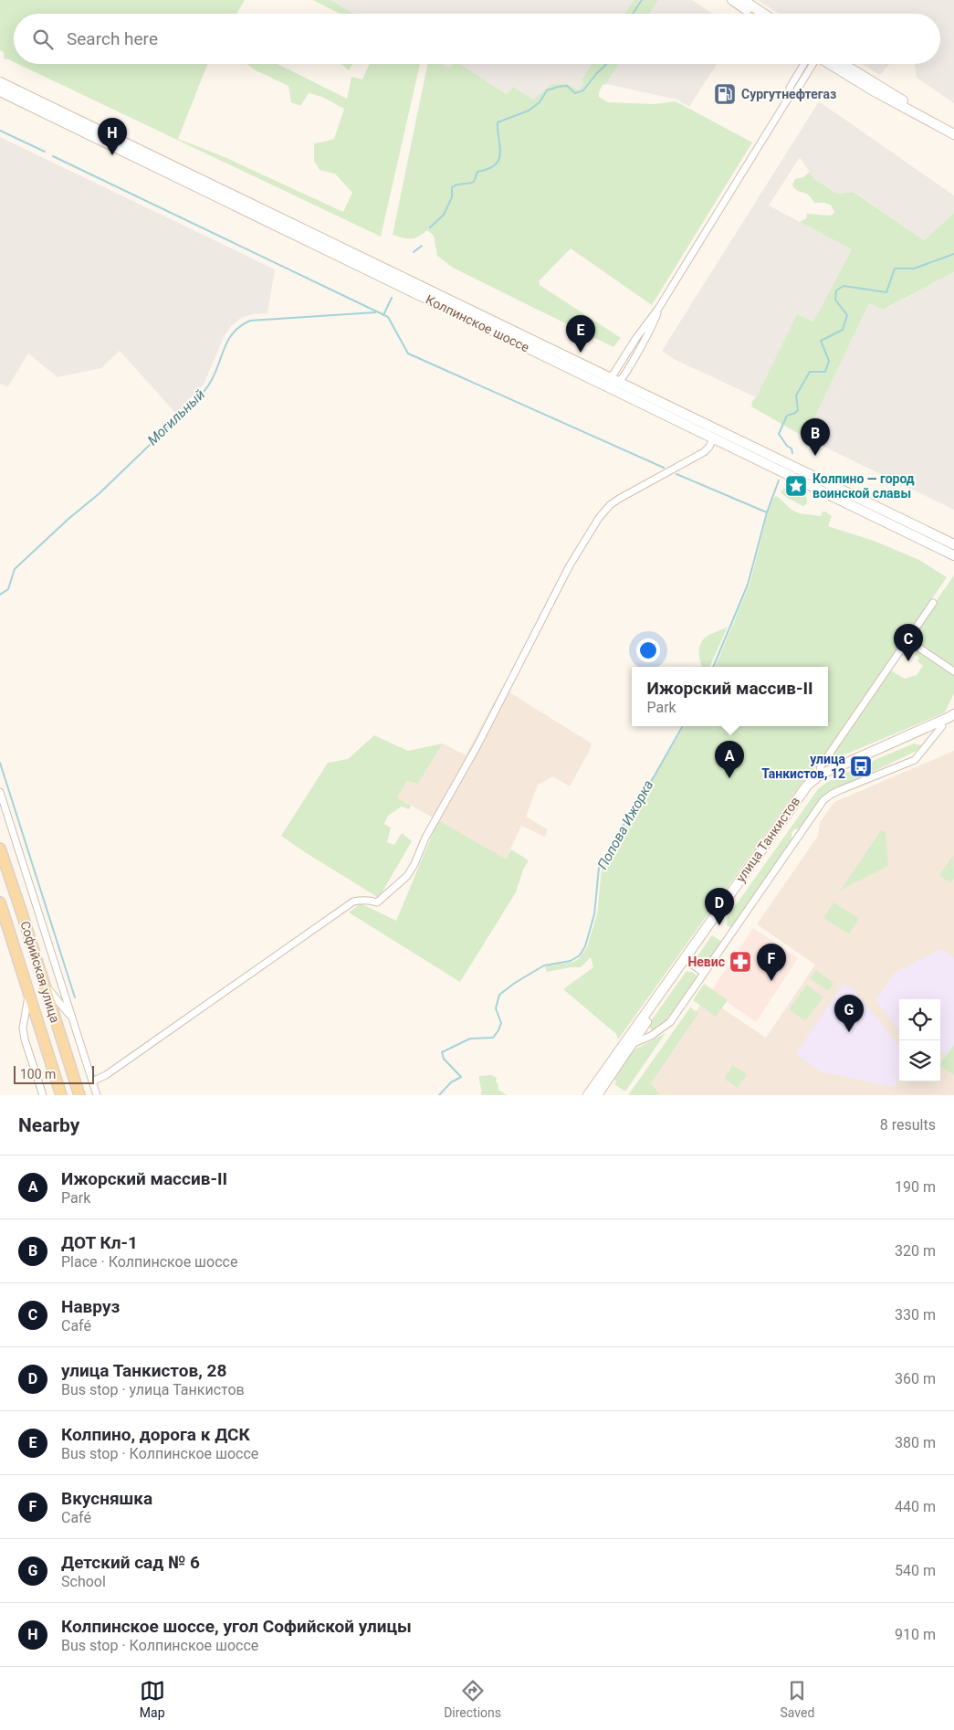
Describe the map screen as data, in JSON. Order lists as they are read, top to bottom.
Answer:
{
  "streets": {
    "main road": ["Колпинское шоссе", "улица Танкистов", "Софийская улица"]
  },
  "water": ["Могильный", "Попова Ижорка"],
  "places": {
    "fuel station": ["Сургутнефтегаз"],
    "place": ["Колпино — город воинской славы"],
    "bus stop": ["улица Танкистов, 12"],
    "pharmacy": ["Невис"]
  },
  "scale_bar": "100 m",
  "page": {
    "search": "Search here",
    "pins": [
      "H",
      "E",
      "B",
      "C",
      "A",
      "D",
      "F",
      "G"
    ],
    "popup": ["Ижорский массив-II", "Park"],
    "scale": "100 m",
    "heading": ["Nearby", "8 results"],
    "list": [
      {
        "mark": "A",
        "name": "Ижорский массив-II",
        "note": "Park",
        "value": "190 m"
      },
      {
        "mark": "B",
        "name": "ДОТ Кл-1",
        "note": "Place · Колпинское шоссе",
        "value": "320 m"
      },
      {
        "mark": "C",
        "name": "Навруз",
        "note": "Café",
        "value": "330 m"
      },
      {
        "mark": "D",
        "name": "улица Танкистов, 28",
        "note": "Bus stop · улица Танкистов",
        "value": "360 m"
      },
      {
        "mark": "E",
        "name": "Колпино, дорога к ДСК",
        "note": "Bus stop · Колпинское шоссе",
        "value": "380 m"
      },
      {
        "mark": "F",
        "name": "Вкусняшка",
        "note": "Café",
        "value": "440 m"
      },
      {
        "mark": "G",
        "name": "Детский сад № 6",
        "note": "School",
        "value": "540 m"
      },
      {
        "mark": "H",
        "name": "Колпинское шоссе, угол Софийской улицы",
        "note": "Bus stop · Колпинское шоссе",
        "value": "910 m"
      }
    ],
    "nav": ["Map", "Directions", "Saved"]
  }
}
